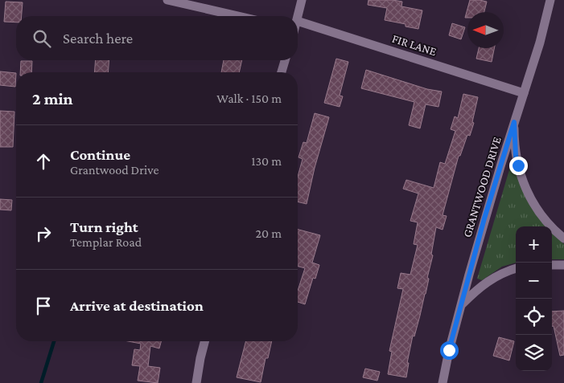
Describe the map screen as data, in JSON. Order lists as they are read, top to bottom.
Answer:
{
  "streets": {
    "street": ["FIR LANE", "GRANTWOOD DRIVE"]
  },
  "crossings": [
    ["FIR LANE", "GRANTWOOD DRIVE"]
  ],
  "north": "left",
  "page": {
    "search": "Search here",
    "heading": ["2 min", "Walk · 150 m"],
    "list": [
      ["Continue", "Grantwood Drive", "130 m"],
      ["Turn right", "Templar Road", "20 m"],
      "Arrive at destination"
    ],
    "map_buttons": ["+", "−"]
  }
}
